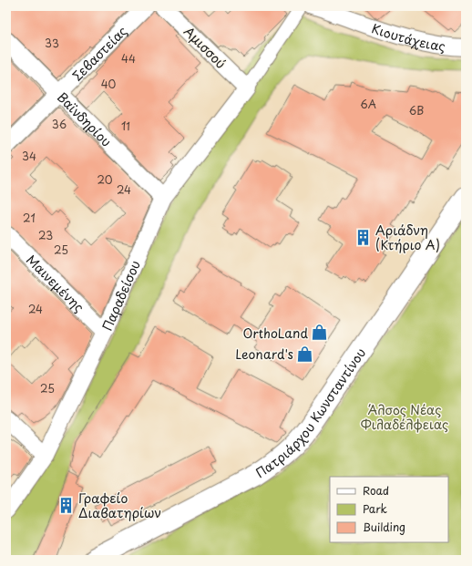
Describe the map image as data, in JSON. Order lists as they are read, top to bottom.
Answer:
{
  "streets": {
    "main road": ["Πατριάρχου Κωνσταντίνου"],
    "street": [
      "Κιουτάχειας",
      "Αμισσού",
      "Σεβαστείας",
      "Βαϊνδηρίου",
      "Μαινεμένης",
      "Παραδείσου"
    ]
  },
  "crossings": [
    ["Αμισσού", "Παραδείσου"],
    ["Σεβαστείας", "Βαϊνδηρίου"],
    ["Βαϊνδηρίου", "Παραδείσου"],
    ["Μαινεμένης", "Παραδείσου"]
  ],
  "parks": ["Άλσος Νέας Φιλαδέλφειας"],
  "places": {
    "building": ["Αριάδνη (Κτήριο Α)", "Γραφείο Διαβατηρίων"],
    "shop": ["OrthoLand", "Leonard's"]
  },
  "house_numbers": [
    "33",
    "44",
    "40",
    "6Α",
    "6Β",
    "36",
    "11",
    "34",
    "20",
    "24",
    "21",
    "23",
    "25",
    "24",
    "25"
  ],
  "legend": ["Road", "Park", "Building"]
}
